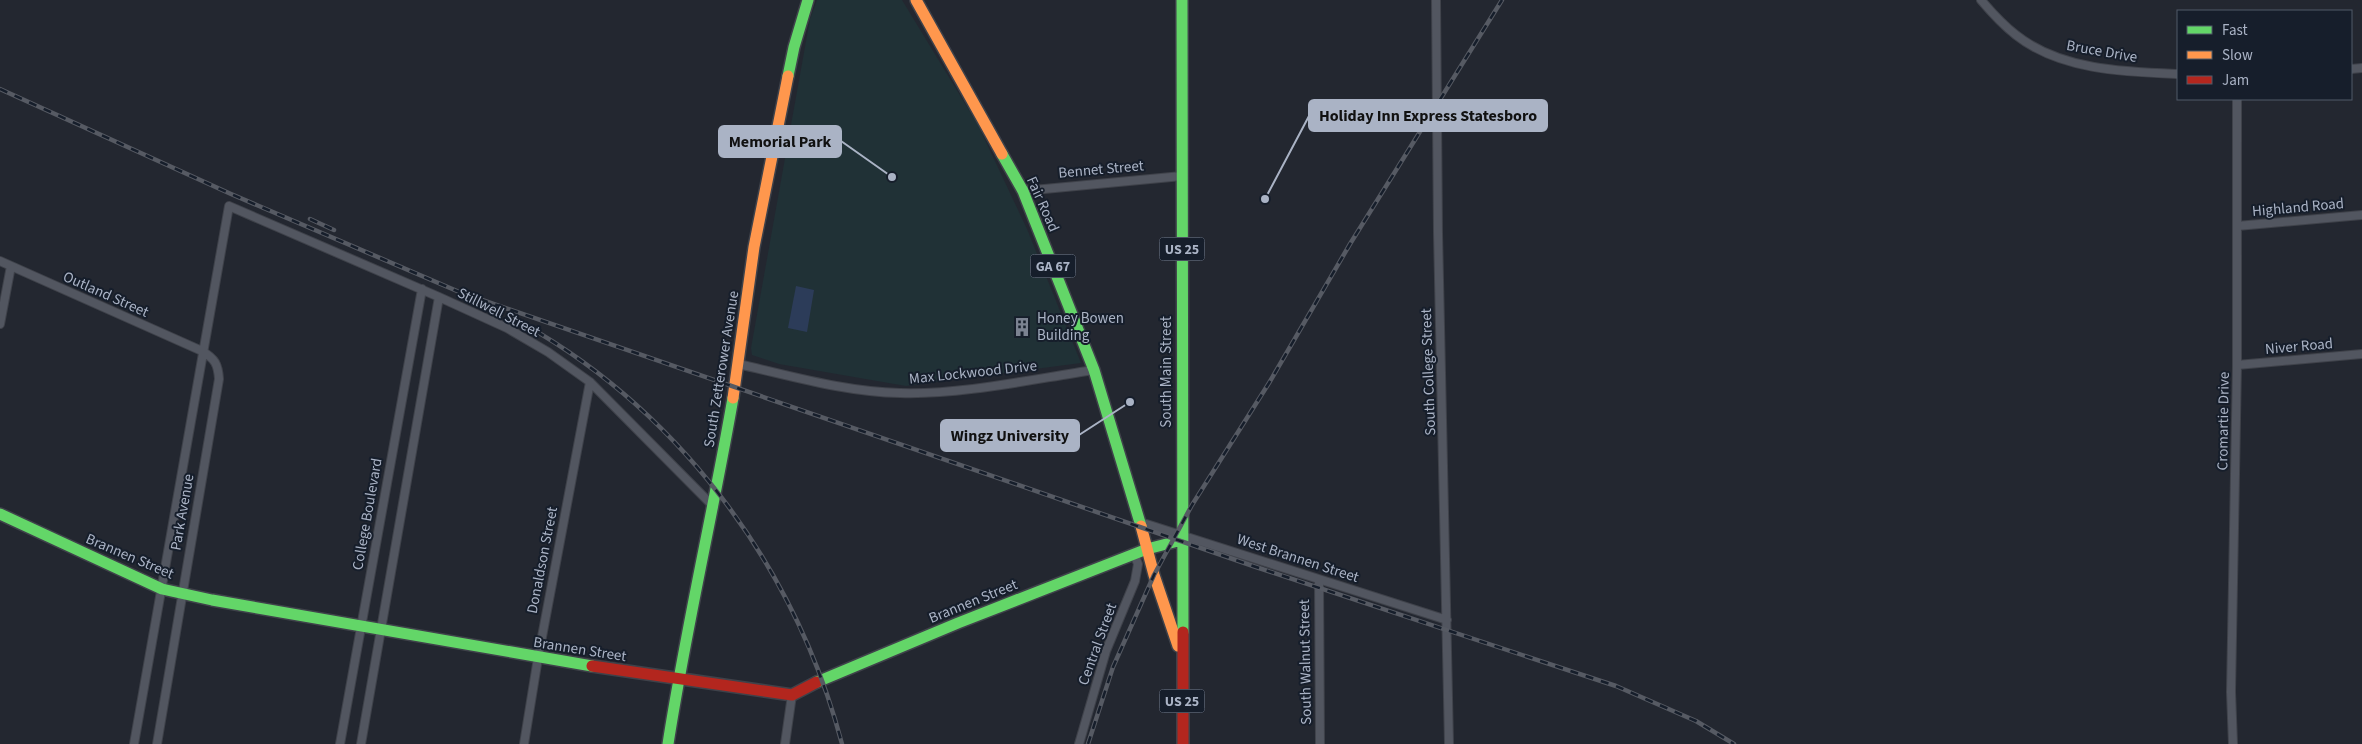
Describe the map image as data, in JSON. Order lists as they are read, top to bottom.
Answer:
{
  "streets": {
    "street": [
      "Bruce Drive",
      "Bennet Street",
      "Fair Road",
      "Highland Road",
      "US 25",
      "GA 67",
      "Outland Street",
      "Stillwell Street",
      "Niver Road",
      "South Zetterower Avenue",
      "Max Lockwood Drive",
      "South Main Street",
      "South College Street",
      "Cromartie Drive",
      "Park Avenue",
      "College Boulevard",
      "Brannen Street",
      "West Brannen Street",
      "Donaldson Street",
      "Central Street",
      "South Walnut Street"
    ]
  },
  "crossings": [
    ["Bennet Street", "Fair Road"],
    ["Bennet Street", "South Main Street"],
    ["Fair Road", "GA 67"],
    ["Fair Road", "Max Lockwood Drive"],
    ["Fair Road", "Brannen Street"],
    ["Fair Road", "West Brannen Street"],
    ["Highland Road", "Cromartie Drive"],
    ["GA 67", "South Main Street"],
    ["GA 67", "Brannen Street"],
    ["Outland Street", "Park Avenue"],
    ["Stillwell Street", "South Zetterower Avenue"],
    ["Stillwell Street", "Park Avenue"],
    ["Stillwell Street", "College Boulevard"],
    ["Stillwell Street", "Donaldson Street"],
    ["Niver Road", "Cromartie Drive"],
    ["South Zetterower Avenue", "Max Lockwood Drive"],
    ["South Zetterower Avenue", "Brannen Street"],
    ["South Main Street", "Brannen Street"],
    ["South Main Street", "West Brannen Street"],
    ["South College Street", "West Brannen Street"],
    ["Park Avenue", "Brannen Street"],
    ["College Boulevard", "Brannen Street"],
    ["Brannen Street", "West Brannen Street"],
    ["Brannen Street", "Donaldson Street"],
    ["Brannen Street", "Central Street"],
    ["West Brannen Street", "South Walnut Street"]
  ],
  "places": {
    "other": ["Memorial Park", "Holiday Inn Express Statesboro", "Wingz University"],
    "building": ["Honey Bowen Building"]
  },
  "legend": ["Fast", "Slow", "Jam"]
}
